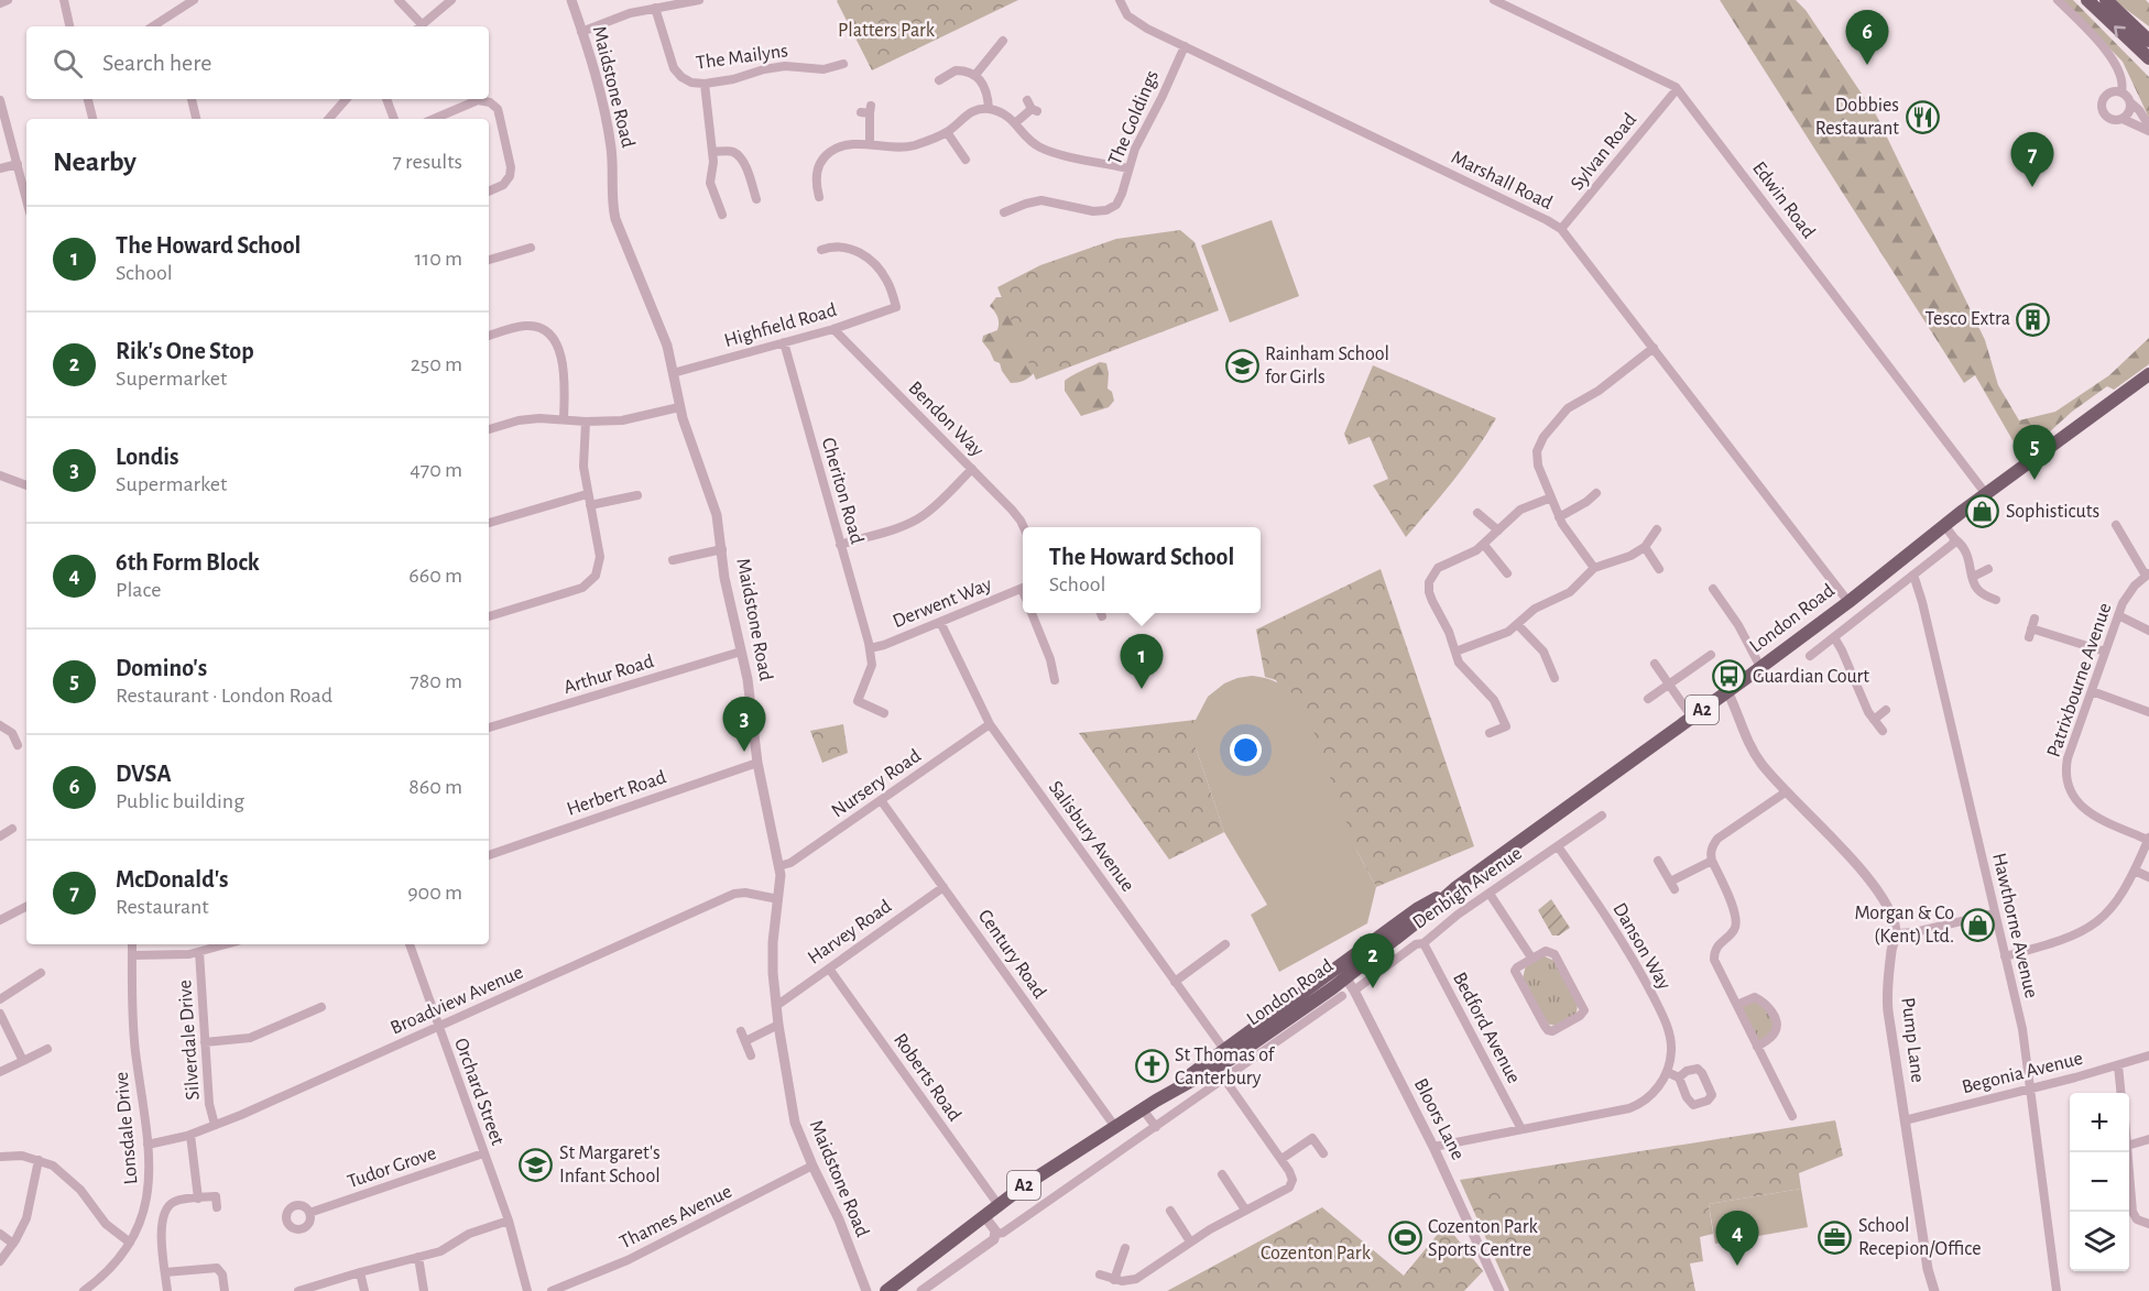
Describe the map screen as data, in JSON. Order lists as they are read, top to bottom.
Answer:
{
  "streets": {
    "main road": ["London Road", "A2"],
    "street": [
      "The Mailyns",
      "Maidstone Road",
      "The Goldings",
      "Sylvan Road",
      "Marshall Road",
      "Edwin Road",
      "Highfield Road",
      "Bendon Way",
      "Cheriton Road",
      "Derwent Way",
      "Arthur Road",
      "Patrixbourne Avenue",
      "Nursery Road",
      "Herbert Road",
      "Salisbury Avenue",
      "Denbigh Avenue",
      "Hawthorne Avenue",
      "Harvey Road",
      "Danson Way",
      "Century Road",
      "Broadview Avenue",
      "Bedford Avenue",
      "Silverdale Drive",
      "Pump Lane",
      "Begonia Avenue",
      "Roberts Road",
      "Orchard Street",
      "Bloors Lane",
      "Lonsdale Drive",
      "Tudor Grove",
      "Thames Avenue"
    ]
  },
  "crossings": [
    ["Maidstone Road", "Highfield Road"],
    ["Maidstone Road", "Arthur Road"],
    ["Maidstone Road", "Nursery Road"],
    ["Maidstone Road", "Herbert Road"],
    ["Maidstone Road", "Harvey Road"],
    ["Maidstone Road", "Broadview Avenue"],
    ["Maidstone Road", "Thames Avenue"],
    ["The Goldings", "Marshall Road"],
    ["Sylvan Road", "Marshall Road"],
    ["Marshall Road", "London Road"],
    ["Edwin Road", "London Road"],
    ["Highfield Road", "Bendon Way"],
    ["Highfield Road", "Cheriton Road"],
    ["Cheriton Road", "Derwent Way"],
    ["Derwent Way", "Salisbury Avenue"],
    ["London Road", "Salisbury Avenue"],
    ["London Road", "Century Road"],
    ["London Road", "Roberts Road"],
    ["London Road", "Bloors Lane"],
    ["Nursery Road", "Salisbury Avenue"],
    ["Nursery Road", "Century Road"],
    ["Denbigh Avenue", "Danson Way"],
    ["Denbigh Avenue", "Bedford Avenue"],
    ["Denbigh Avenue", "Bloors Lane"],
    ["Hawthorne Avenue", "Begonia Avenue"],
    ["Harvey Road", "Century Road"],
    ["Harvey Road", "Roberts Road"],
    ["Broadview Avenue", "Silverdale Drive"],
    ["Broadview Avenue", "Orchard Street"],
    ["Broadview Avenue", "Lonsdale Drive"],
    ["Pump Lane", "Begonia Avenue"],
    ["Orchard Street", "Tudor Grove"]
  ],
  "parks": ["Platters Park", "Cozenton Park"],
  "places": {
    "restaurant": ["Dobbies Restaurant"],
    "building": ["Tesco Extra"],
    "school or university": ["Rainham School for Girls", "St Margaret's Infant School"],
    "shop": ["Sophisticuts", "Morgan & Co (Kent) Ltd."],
    "bus stop": ["Guardian Court"],
    "church": ["St Thomas of Canterbury"],
    "office": ["School Recepion/Office"],
    "sports": ["Cozenton Park Sports Centre"]
  },
  "page": {
    "pins": [
      "6",
      "7",
      "5",
      "1",
      "3",
      "2",
      "4"
    ],
    "search": "Search here",
    "heading": ["Nearby", "7 results"],
    "list": [
      {
        "mark": "1",
        "name": "The Howard School",
        "note": "School",
        "value": "110 m"
      },
      {
        "mark": "2",
        "name": "Rik's One Stop",
        "note": "Supermarket",
        "value": "250 m"
      },
      {
        "mark": "3",
        "name": "Londis",
        "note": "Supermarket",
        "value": "470 m"
      },
      {
        "mark": "4",
        "name": "6th Form Block",
        "note": "Place",
        "value": "660 m"
      },
      {
        "mark": "5",
        "name": "Domino's",
        "note": "Restaurant · London Road",
        "value": "780 m"
      },
      {
        "mark": "6",
        "name": "DVSA",
        "note": "Public building",
        "value": "860 m"
      },
      {
        "mark": "7",
        "name": "McDonald's",
        "note": "Restaurant",
        "value": "900 m"
      }
    ],
    "popup": ["The Howard School", "School"],
    "map_buttons": ["+", "−"]
  }
}
